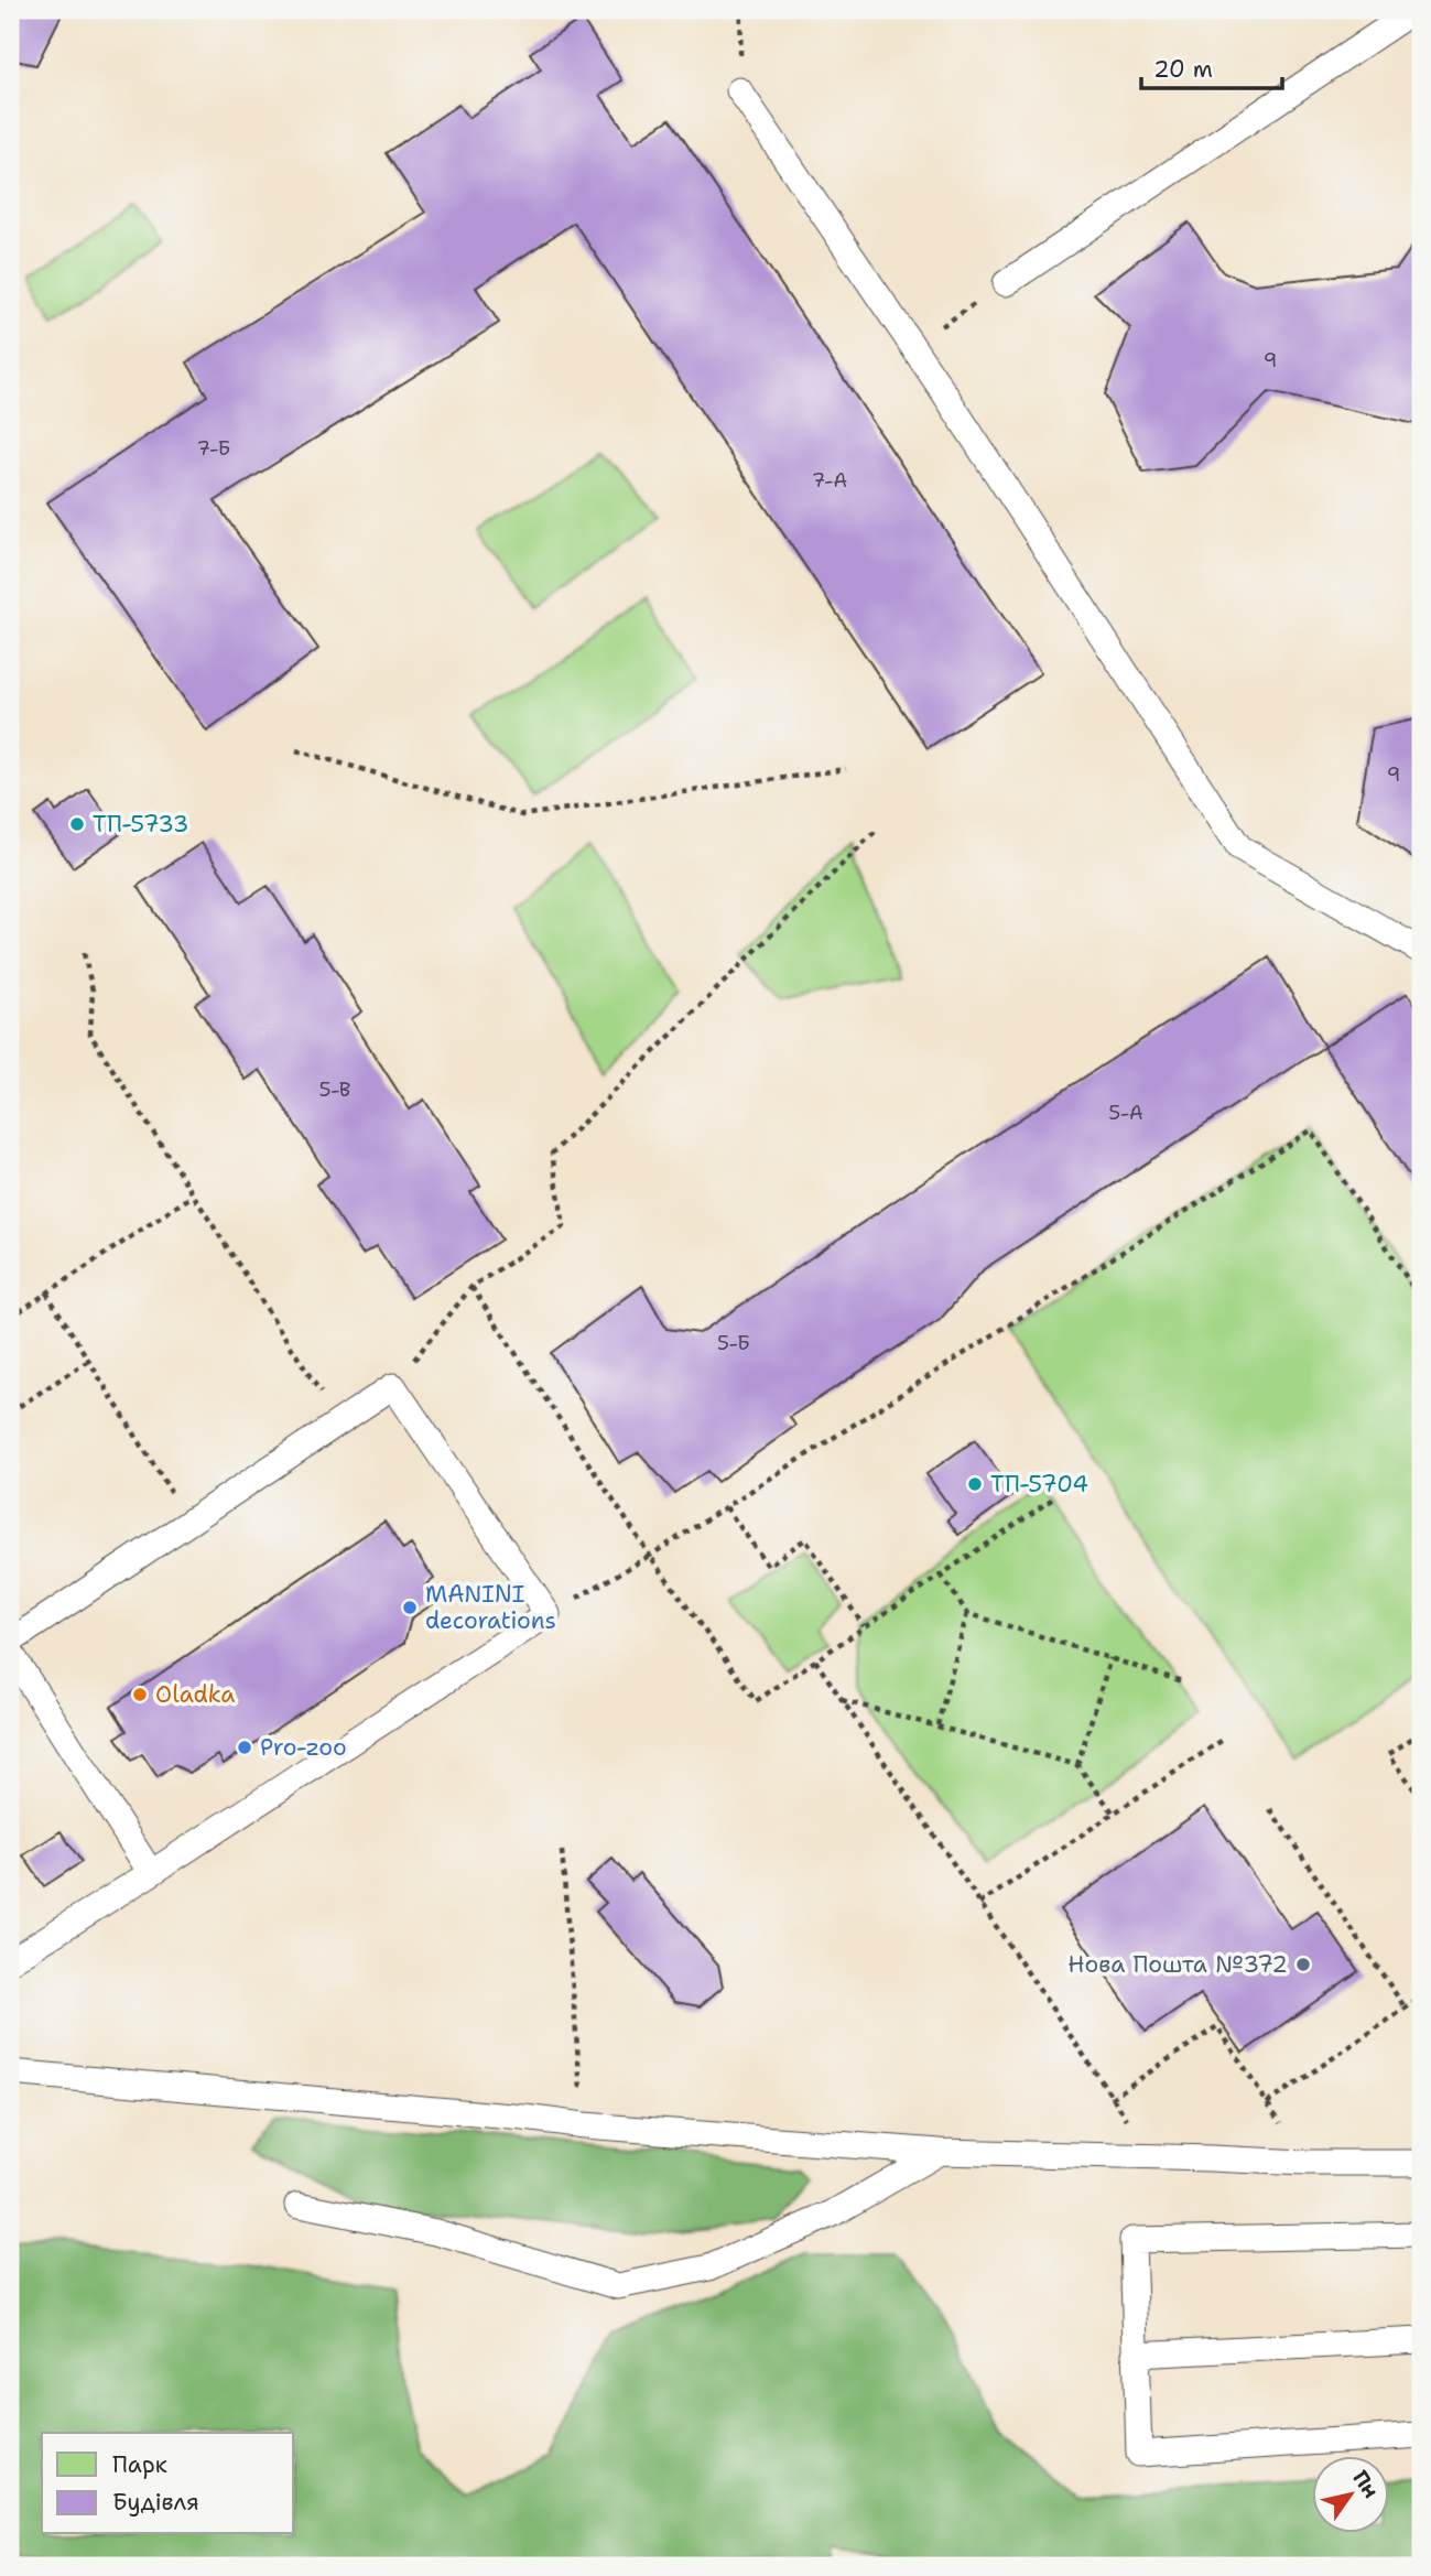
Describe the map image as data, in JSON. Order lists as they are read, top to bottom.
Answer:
{
  "places": [
    "ТП-5733",
    "ТП-5704",
    "MANINI decorations",
    "Oladka",
    "Pro-zoo",
    "Нова Пошта №372"
  ],
  "house_numbers": [
    "9",
    "7-Б",
    "7-А",
    "9",
    "5-В",
    "5-А",
    "5-Б"
  ],
  "legend": ["Парк", "Будівля"],
  "scale_bar": "20 m",
  "north": "top right"
}
